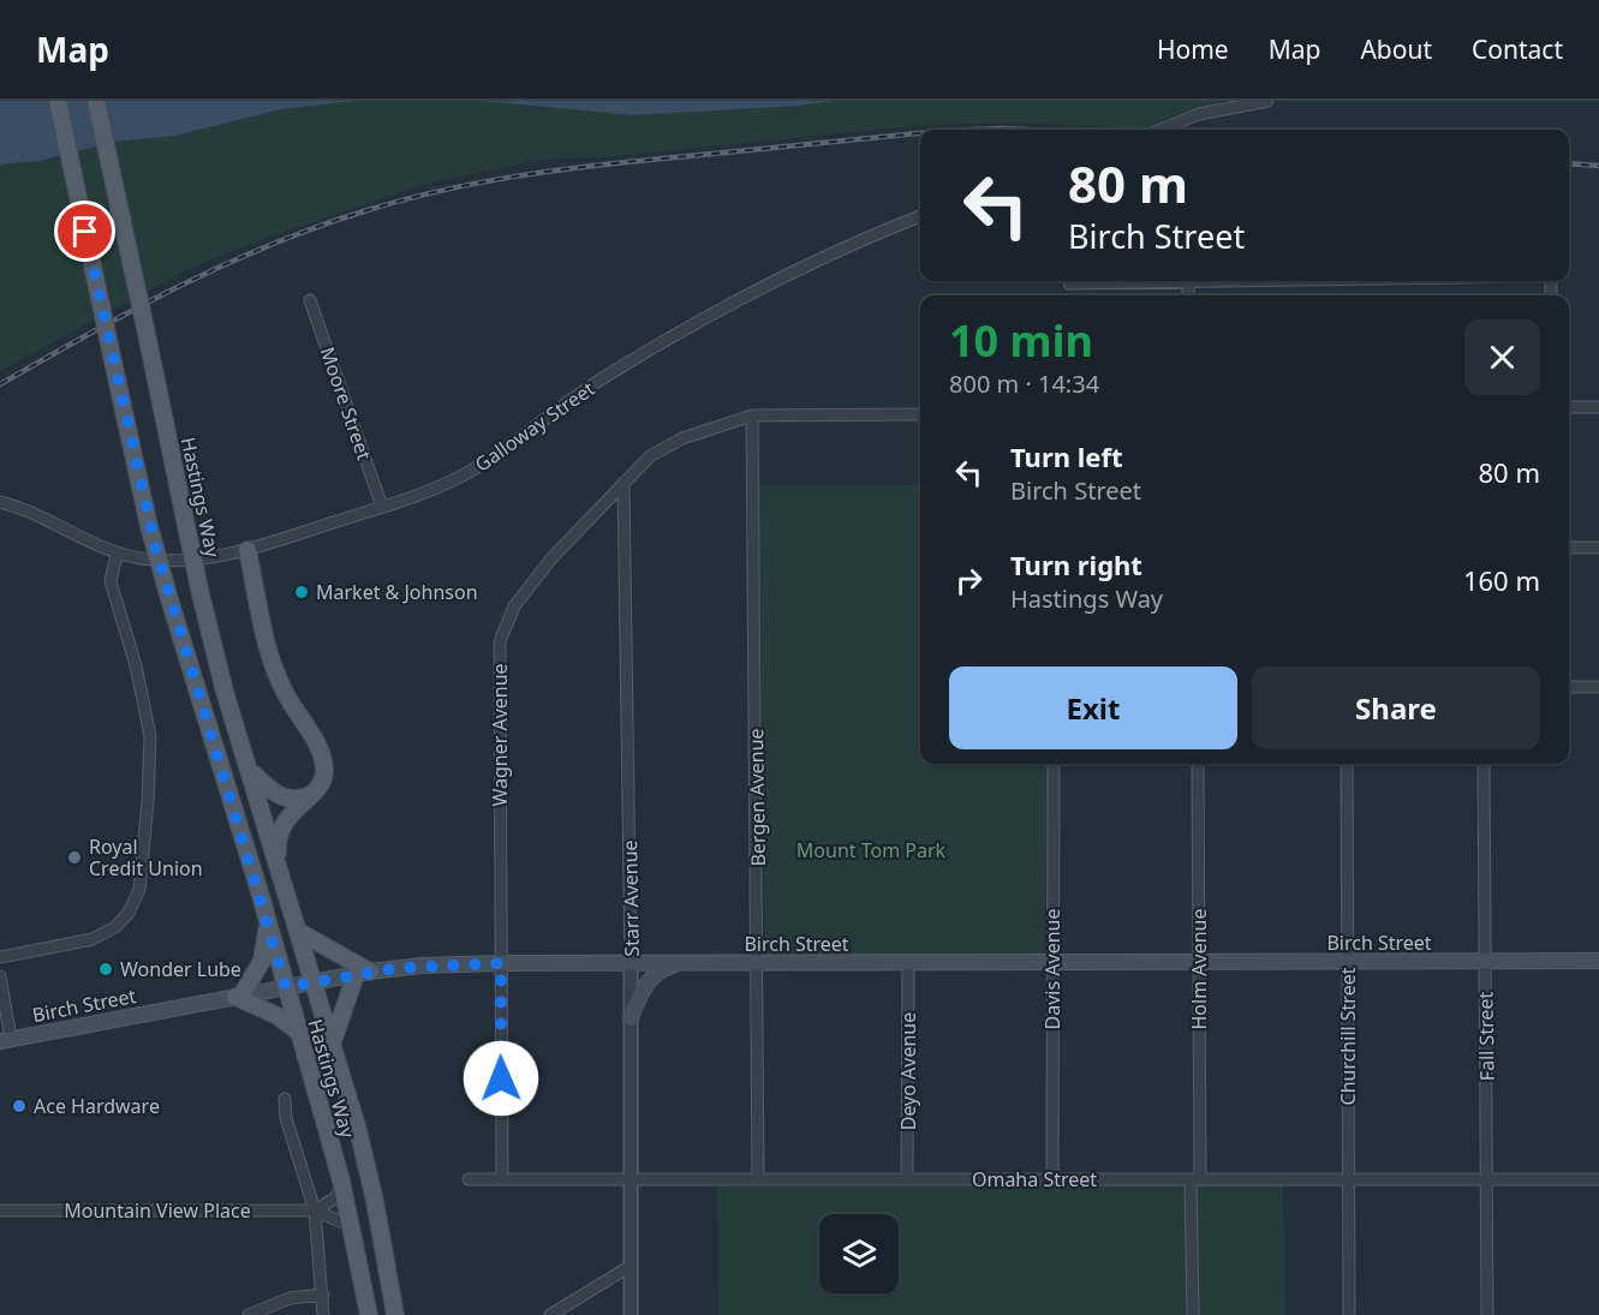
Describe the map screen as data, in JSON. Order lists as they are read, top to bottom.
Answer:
{
  "streets": {
    "main road": ["Hastings Way", "Birch Street"],
    "street": [
      "Moore Street",
      "Galloway Street",
      "Wagner Avenue",
      "Bergen Avenue",
      "Starr Avenue",
      "Davis Avenue",
      "Holm Avenue",
      "Churchill Street",
      "Fall Street",
      "Deyo Avenue",
      "Omaha Street",
      "Mountain View Place"
    ]
  },
  "crossings": [
    ["Moore Street", "Galloway Street"],
    ["Hastings Way", "Birch Street"],
    ["Hastings Way", "Mountain View Place"],
    ["Wagner Avenue", "Bergen Avenue"],
    ["Wagner Avenue", "Starr Avenue"],
    ["Wagner Avenue", "Birch Street"],
    ["Wagner Avenue", "Omaha Street"],
    ["Bergen Avenue", "Birch Street"],
    ["Bergen Avenue", "Omaha Street"],
    ["Starr Avenue", "Birch Street"],
    ["Starr Avenue", "Omaha Street"],
    ["Birch Street", "Davis Avenue"],
    ["Birch Street", "Holm Avenue"],
    ["Birch Street", "Churchill Street"],
    ["Birch Street", "Fall Street"],
    ["Birch Street", "Deyo Avenue"],
    ["Davis Avenue", "Omaha Street"],
    ["Holm Avenue", "Omaha Street"],
    ["Churchill Street", "Omaha Street"],
    ["Fall Street", "Omaha Street"],
    ["Deyo Avenue", "Omaha Street"]
  ],
  "parks": ["Mount Tom Park"],
  "places": [
    "Market & Johnson",
    "Royal Credit Union",
    "Wonder Lube",
    "Ace Hardware"
  ],
  "page": {
    "header": "Map",
    "nav": [
      "Home",
      "Map",
      "About",
      "Contact"
    ],
    "turn": ["80 m", "Birch Street"],
    "heading": ["10 min", "800 m · 14:34"],
    "list": [
      {
        "name": "Turn left",
        "note": "Birch Street",
        "value": "80 m"
      },
      {
        "name": "Turn right",
        "note": "Hastings Way",
        "value": "160 m"
      }
    ],
    "buttons": ["Exit", "Share"]
  }
}
